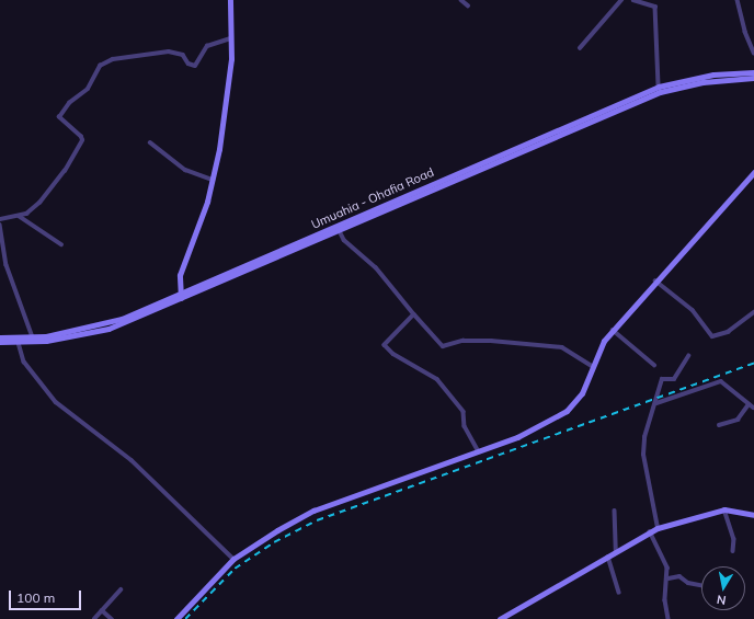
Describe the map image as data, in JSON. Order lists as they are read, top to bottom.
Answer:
{
  "streets": {
    "main road": ["Umuahia - Ohafia Road"]
  },
  "scale_bar": "100 m",
  "north": "bottom"
}
